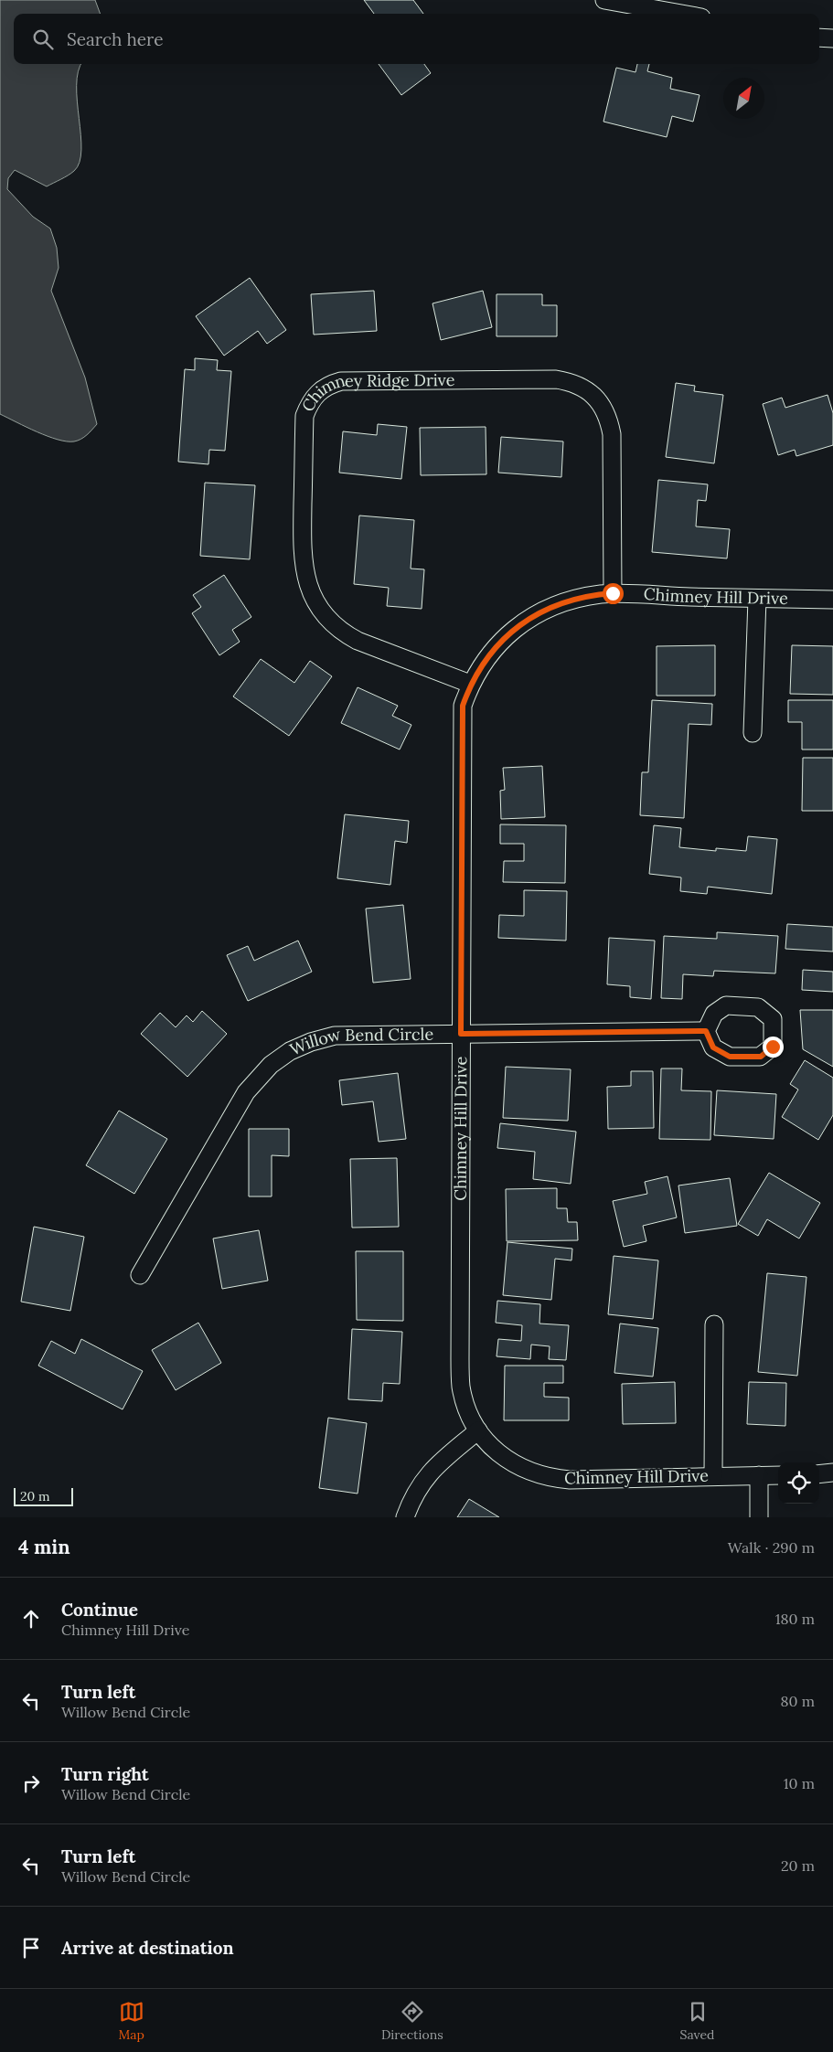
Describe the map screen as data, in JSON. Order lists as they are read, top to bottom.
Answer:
{
  "streets": {
    "street": ["Chimney Ridge Drive", "Chimney Hill Drive", "Willow Bend Circle"]
  },
  "crossings": [
    ["Chimney Ridge Drive", "Chimney Hill Drive"],
    ["Chimney Hill Drive", "Willow Bend Circle"]
  ],
  "scale_bar": "20 m",
  "north": "top right",
  "page": {
    "search": "Search here",
    "scale": "20 m",
    "heading": ["4 min", "Walk · 290 m"],
    "list": [
      ["Continue", "Chimney Hill Drive", "180 m"],
      ["Turn left", "Willow Bend Circle", "80 m"],
      ["Turn right", "Willow Bend Circle", "10 m"],
      ["Turn left", "Willow Bend Circle", "20 m"],
      "Arrive at destination"
    ],
    "nav": ["Map", "Directions", "Saved"]
  }
}
